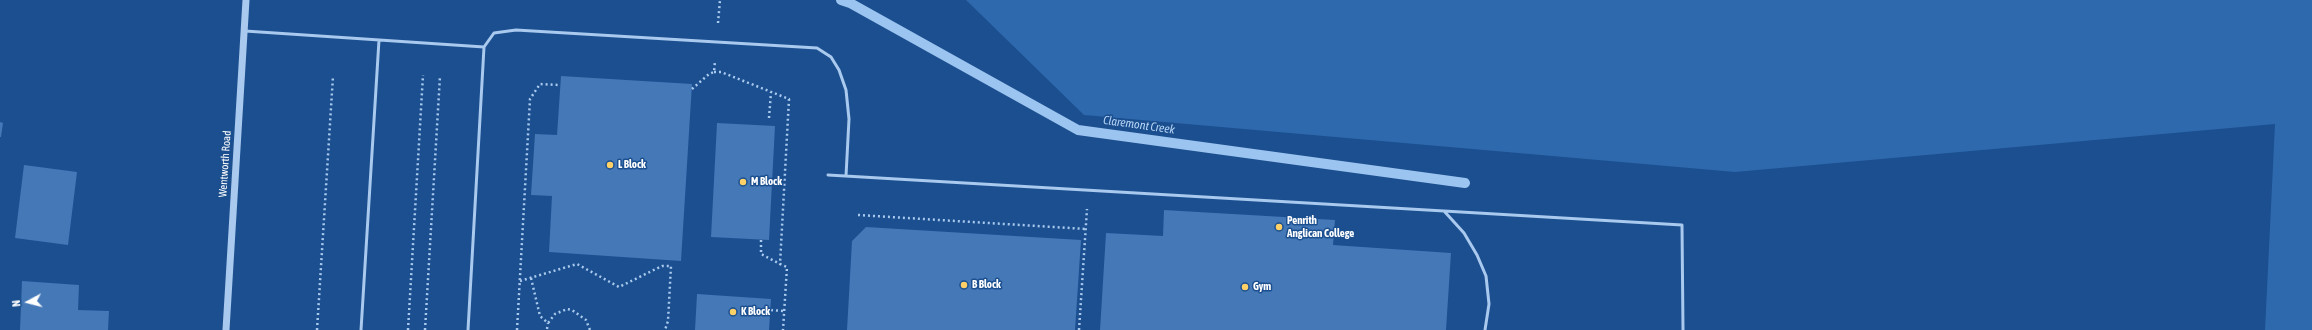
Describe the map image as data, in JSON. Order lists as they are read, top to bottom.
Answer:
{
  "streets": {
    "street": ["Wentworth Road"]
  },
  "water": ["Claremont Creek"],
  "places": [
    "L Block",
    "M Block",
    "Penrith Anglican College",
    "B Block",
    "Gym",
    "K Block"
  ],
  "north": "left"
}
